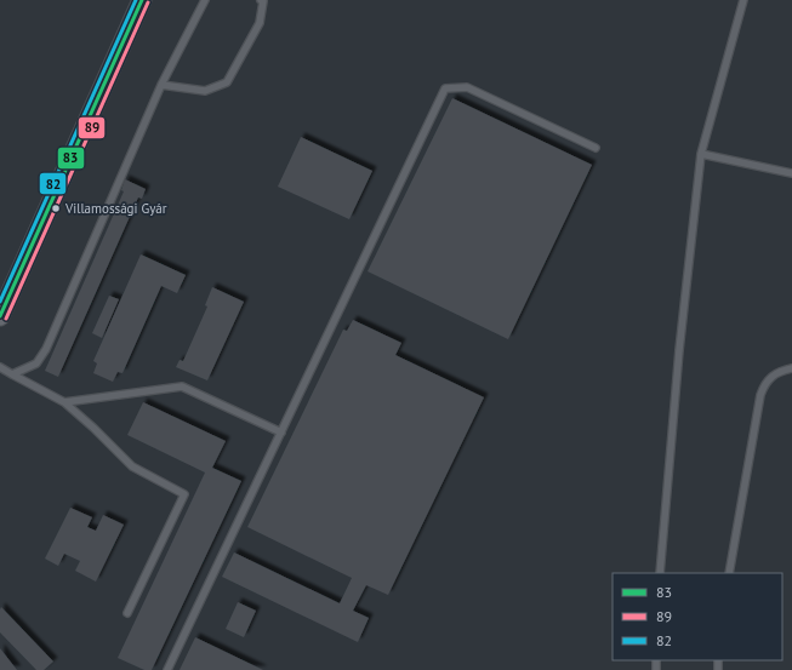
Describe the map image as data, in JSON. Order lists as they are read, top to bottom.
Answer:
{
  "places": ["Villamossági Gyár"],
  "lines": ["transit line 83", "transit line 82", "transit line 89"],
  "legend": ["83", "89", "82"]
}
